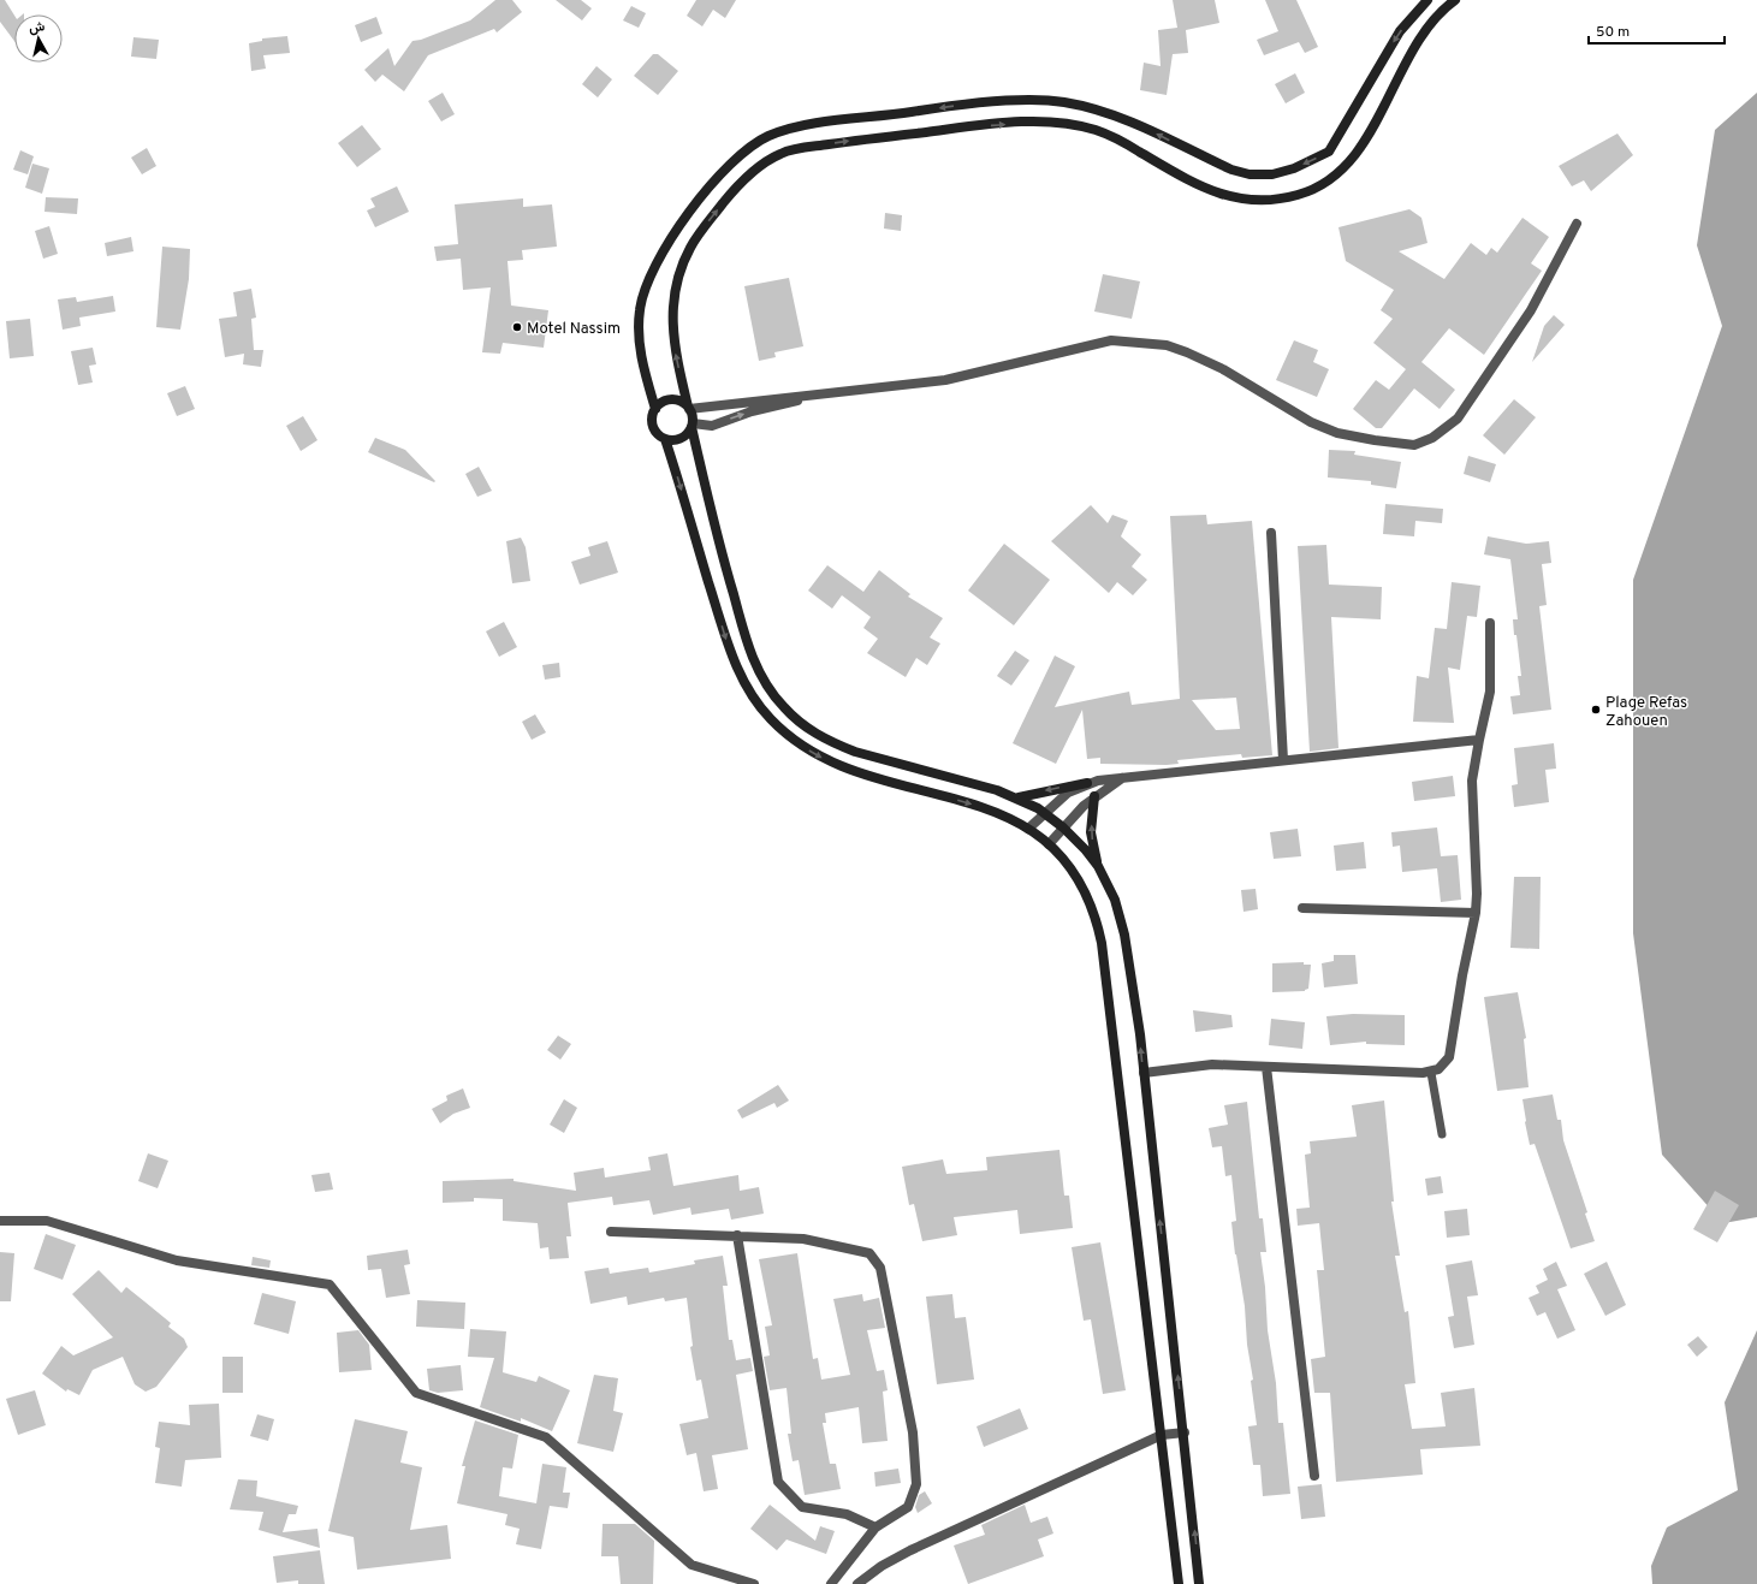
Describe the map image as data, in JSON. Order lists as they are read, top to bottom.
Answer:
{
  "places": ["Motel Nassim", "Plage Refas Zahouen"],
  "scale_bar": "50 m",
  "north": "top"
}
